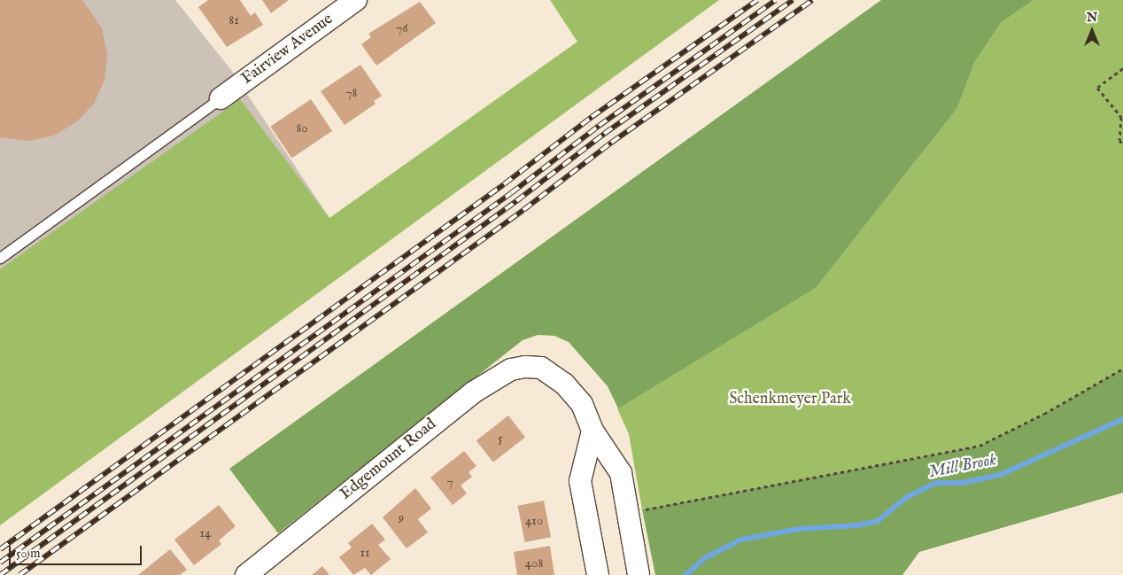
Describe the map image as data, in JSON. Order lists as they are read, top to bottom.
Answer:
{
  "streets": {
    "street": ["Fairview Avenue", "Edgemount Road"]
  },
  "water": ["Mill Brook"],
  "parks": ["Schenkmeyer Park"],
  "house_numbers": [
    "81",
    "76",
    "78",
    "80",
    "5",
    "7",
    "9",
    "410",
    "14",
    "11",
    "408"
  ],
  "scale_bar": "50 m",
  "north": "top"
}
